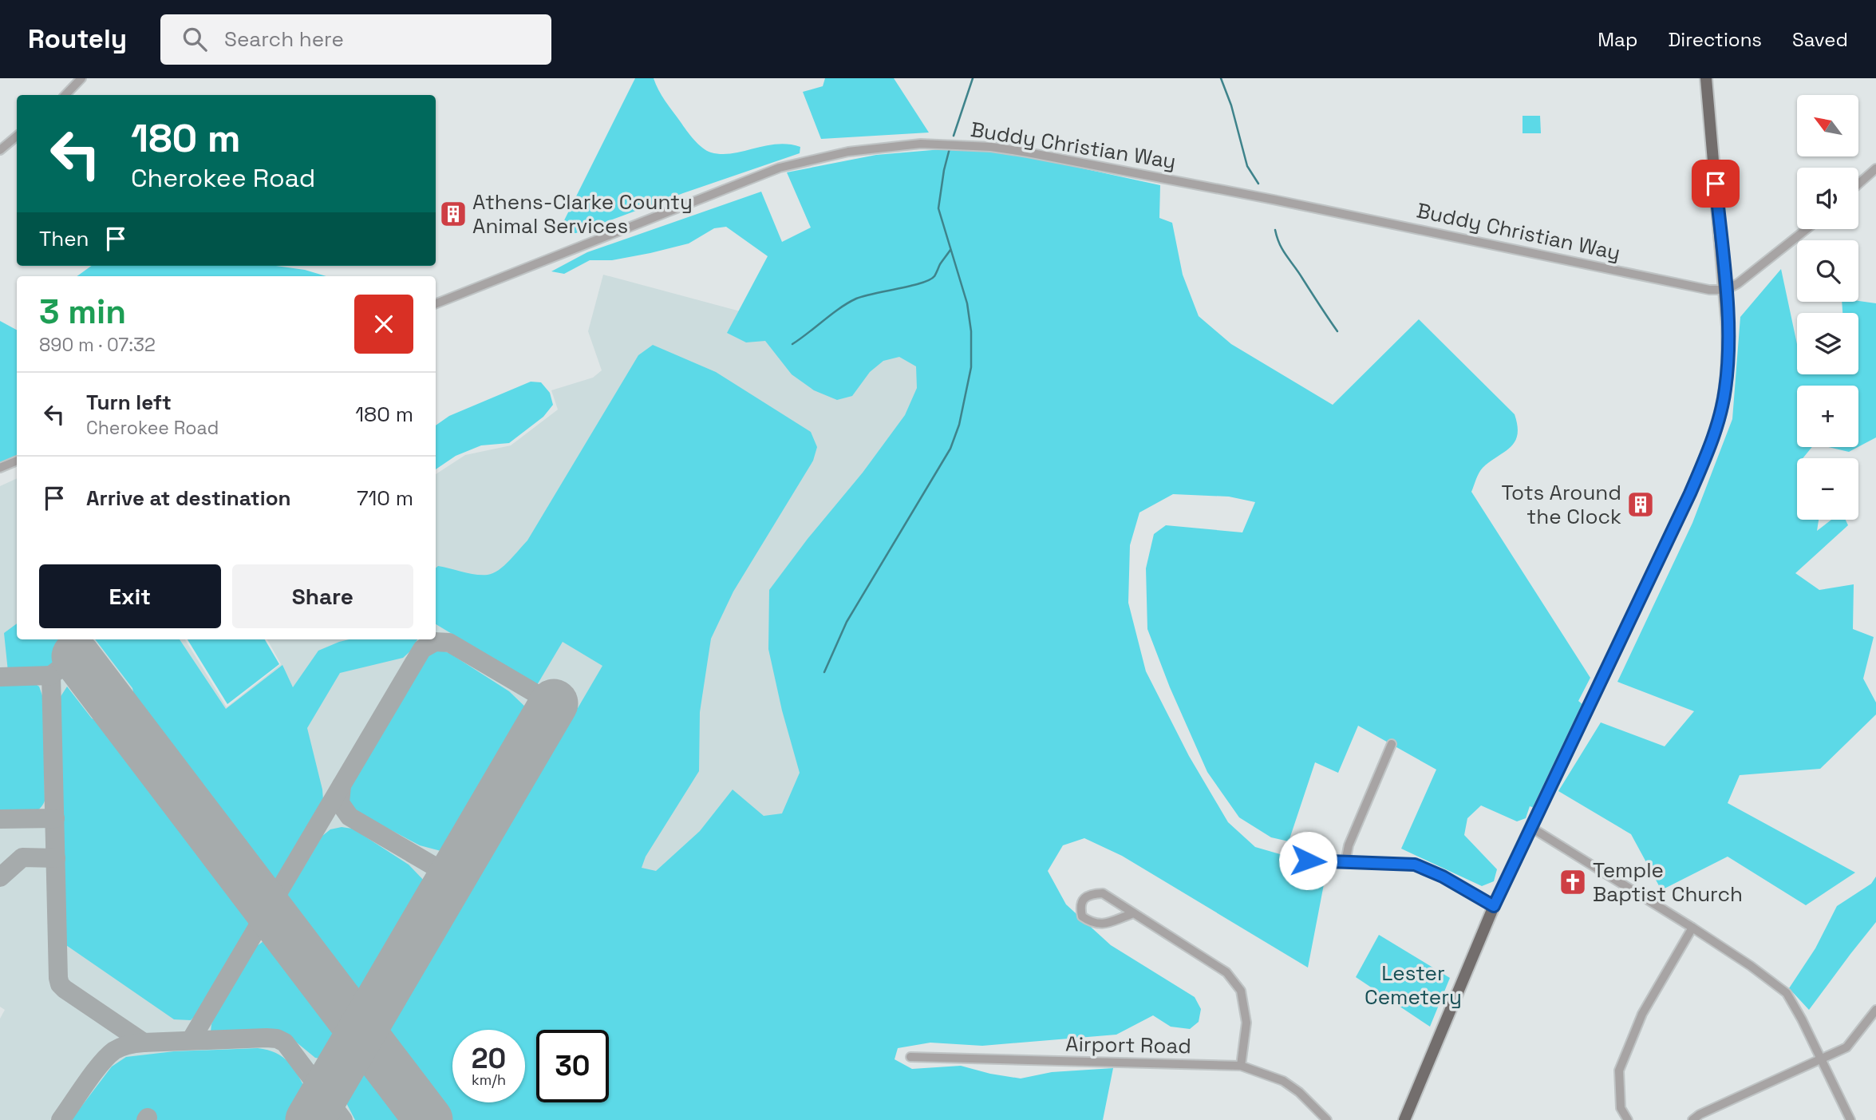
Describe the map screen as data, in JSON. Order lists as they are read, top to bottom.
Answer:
{
  "streets": {
    "street": ["Buddy Christian Way", "Airport Road"]
  },
  "parks": ["Lester Cemetery"],
  "places": {
    "building": ["Athens-Clarke County Animal Services", "Tots Around the Clock"],
    "church": ["Temple Baptist Church"]
  },
  "north": "top left",
  "page": {
    "header": "Routely",
    "search": "Search here",
    "nav": ["Map", "Directions", "Saved"],
    "map_buttons": ["+", "−"],
    "turn": ["180 m", "Cherokee Road"],
    "then": "Then",
    "heading": ["3 min", "890 m · 07:32"],
    "list": [
      {
        "name": "Turn left",
        "note": "Cherokee Road",
        "value": "180 m"
      },
      {
        "name": "Arrive at destination",
        "value": "710 m"
      }
    ],
    "buttons": ["Exit", "Share"],
    "speed": "20 km/h",
    "limit": "30"
  }
}
